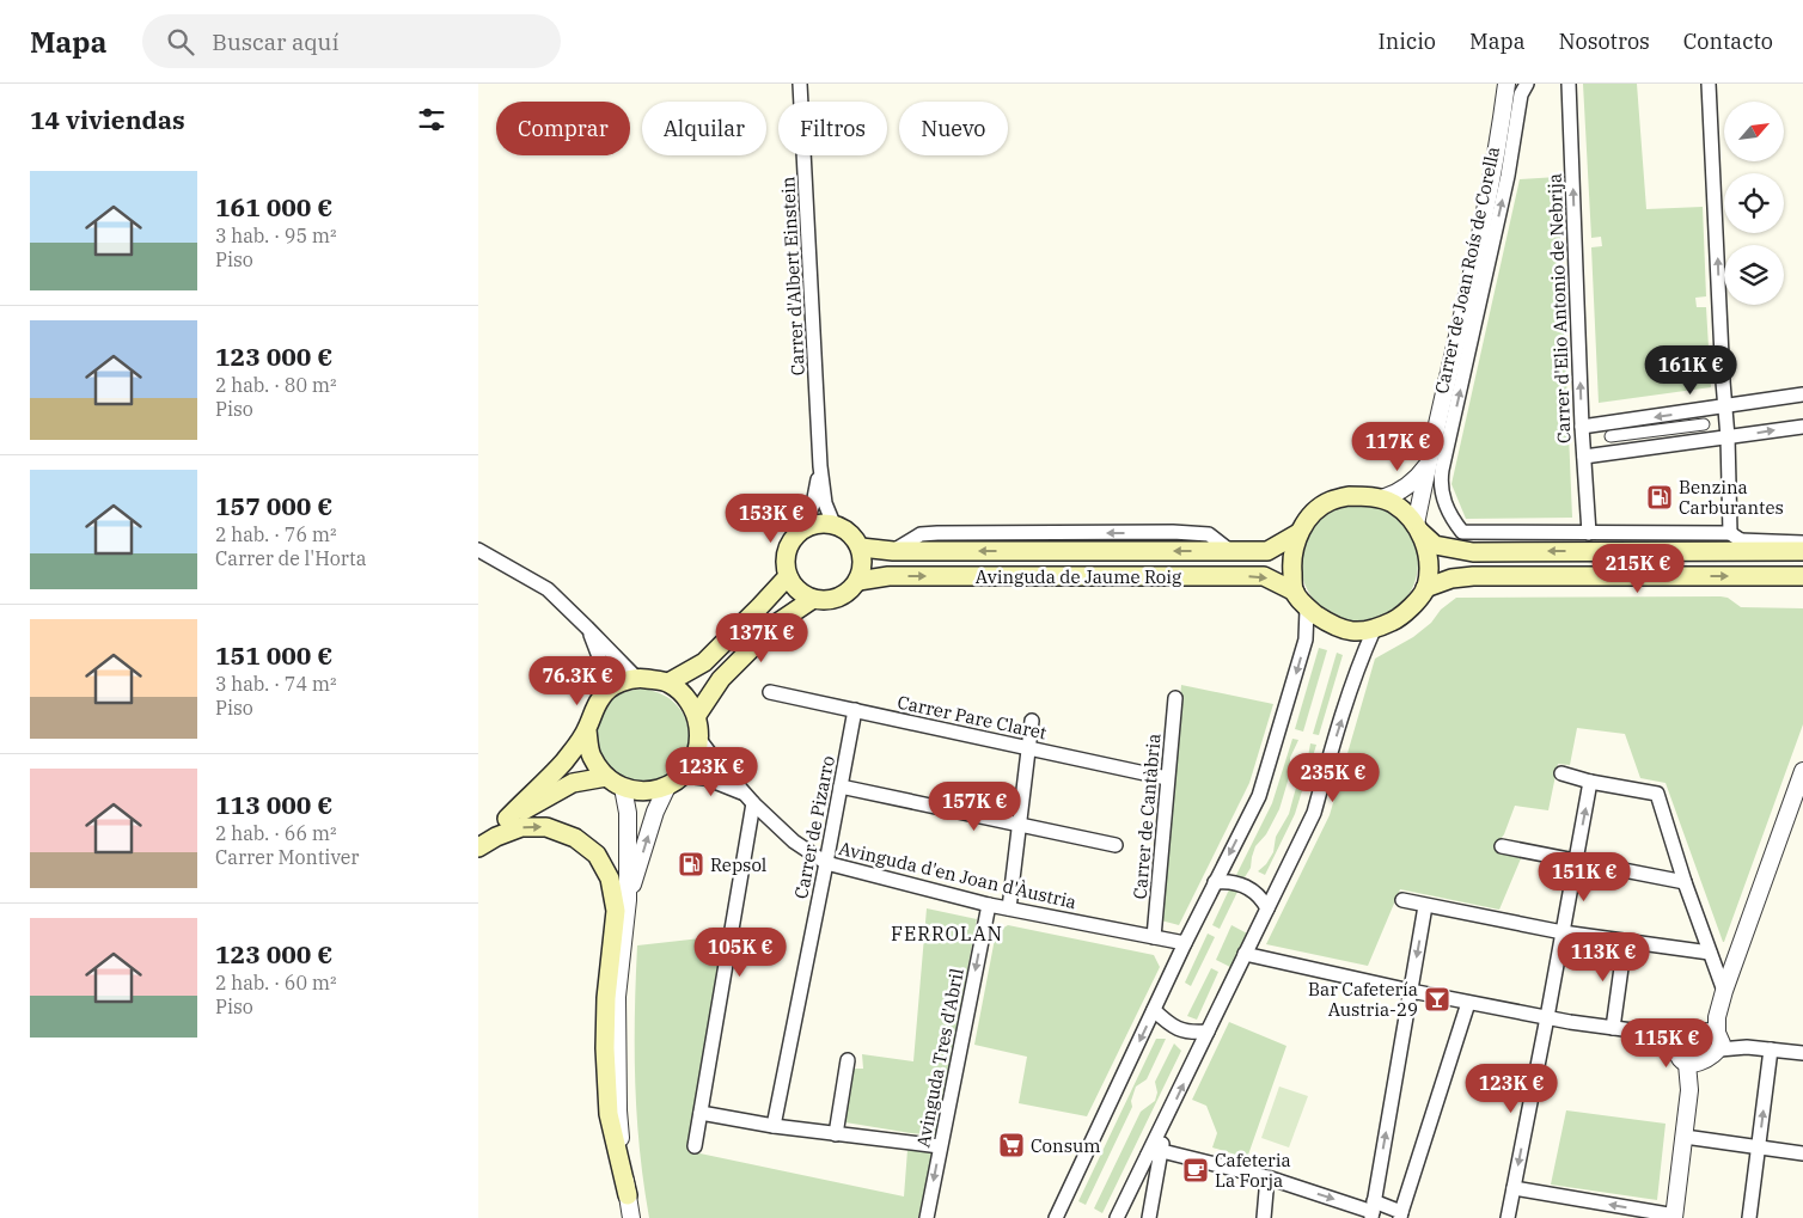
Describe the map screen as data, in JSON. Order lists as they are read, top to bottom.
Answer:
{
  "streets": {
    "main road": ["Avinguda de Jaume Roig"],
    "street": [
      "Carrer de Joan Roís de Corella",
      "Carrer d'Albert Einstein",
      "Carrer d'Elio Antonio de Nebrija",
      "Carrer Pare Claret",
      "Carrer de Cantàbria",
      "Carrer de Pizarro",
      "Avinguda d'en Joan d'Àustria",
      "Avinguda Tres d'Abril"
    ]
  },
  "crossings": [
    ["Carrer de Joan Roís de Corella", "Carrer d'Elio Antonio de Nebrija"],
    ["Carrer d'Albert Einstein", "Avinguda de Jaume Roig"],
    ["Carrer Pare Claret", "Carrer de Cantàbria"],
    ["Carrer Pare Claret", "Carrer de Pizarro"],
    ["Carrer de Cantàbria", "Avinguda d'en Joan d'Àustria"],
    ["Carrer de Pizarro", "Avinguda d'en Joan d'Àustria"],
    ["Avinguda d'en Joan d'Àustria", "Avinguda Tres d'Abril"]
  ],
  "one_way": ["Avinguda Tres d'Abril"],
  "districts": ["FERROLAN"],
  "places": {
    "fuel station": ["Benzina Carburantes", "Repsol"],
    "bar": ["Bar Cafetería Austria-29"],
    "supermarket": ["Consum"],
    "cafe": ["Cafeteria La Forja"]
  },
  "north": "top right",
  "page": {
    "header": "Mapa",
    "search": "Buscar aquí",
    "nav": [
      "Inicio",
      "Mapa",
      "Nosotros",
      "Contacto"
    ],
    "heading": "14 viviendas",
    "chip": [
      "Comprar",
      "Alquilar",
      "Filtros",
      "Nuevo"
    ],
    "list": [
      {
        "name": "161 000 €",
        "note": "3 hab. · 95 m² · Piso"
      },
      {
        "name": "123 000 €",
        "note": "2 hab. · 80 m² · Piso"
      },
      {
        "name": "157 000 €",
        "note": "2 hab. · 76 m² · Carrer de l'Horta"
      },
      {
        "name": "151 000 €",
        "note": "3 hab. · 74 m² · Piso"
      },
      {
        "name": "113 000 €",
        "note": "2 hab. · 66 m² · Carrer Montiver"
      },
      {
        "name": "123 000 €",
        "note": "2 hab. · 60 m² · Piso"
      }
    ],
    "price": [
      "161K €",
      "117K €",
      "153K €",
      "215K €",
      "137K €",
      "76.3K €",
      "123K €",
      "235K €",
      "157K €",
      "151K €",
      "105K €",
      "113K €",
      "115K €",
      "123K €"
    ]
  }
}
